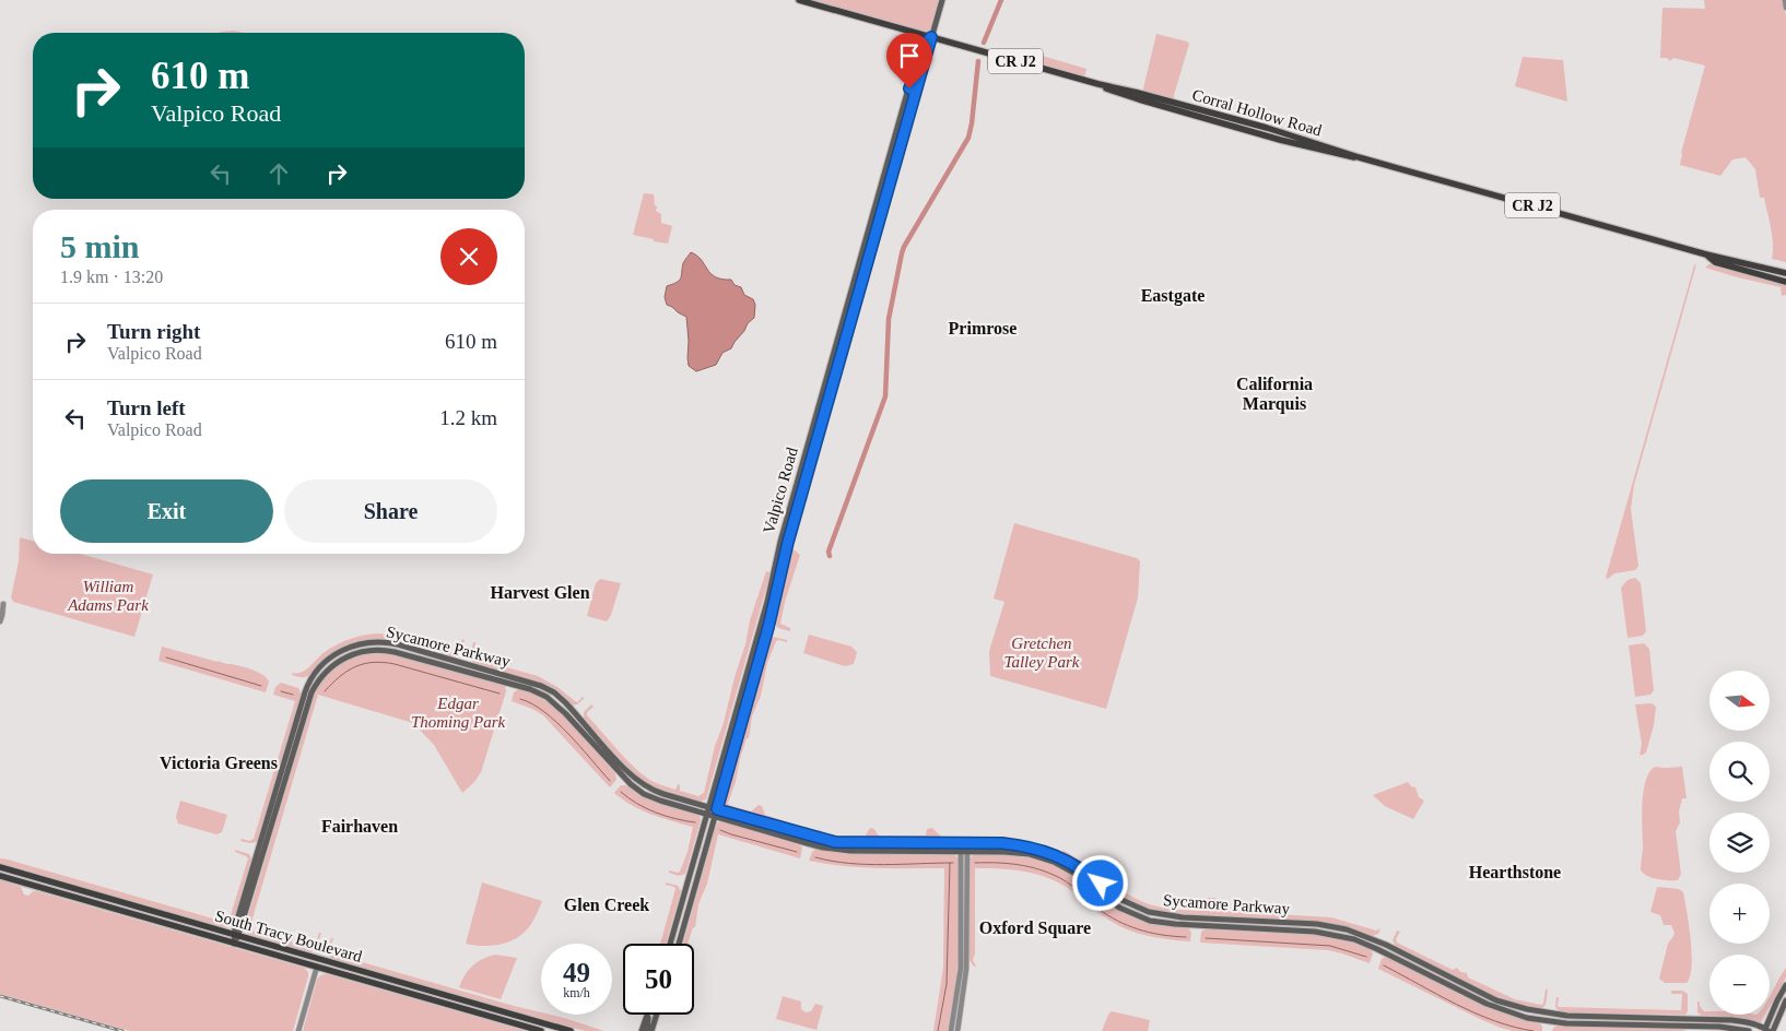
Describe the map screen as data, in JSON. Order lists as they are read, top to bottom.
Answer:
{
  "streets": {
    "main road": [
      "CR J2",
      "Valpico Road",
      "Sycamore Parkway",
      "South Tracy Boulevard"
    ]
  },
  "crossings": [
    ["CR J2", "Valpico Road"],
    ["Valpico Road", "Sycamore Parkway"],
    ["Sycamore Parkway", "South Tracy Boulevard"]
  ],
  "districts": [
    "Eastgate",
    "Primrose",
    "California Marquis",
    "Harvest Glen",
    "Victoria Greens",
    "Fairhaven",
    "Hearthstone",
    "Glen Creek",
    "Oxford Square"
  ],
  "parks": ["William Adams Park", "Gretchen Talley Park", "Edgar Thoming Park"],
  "north": "right",
  "page": {
    "turn": ["610 m", "Valpico Road"],
    "heading": ["5 min", "1.9 km · 13:20"],
    "list": [
      {
        "name": "Turn right",
        "note": "Valpico Road",
        "value": "610 m"
      },
      {
        "name": "Turn left",
        "note": "Valpico Road",
        "value": "1.2 km"
      }
    ],
    "buttons": ["Exit", "Share"],
    "map_buttons": ["+", "−"],
    "speed": "49 km/h",
    "limit": "50"
  }
}
